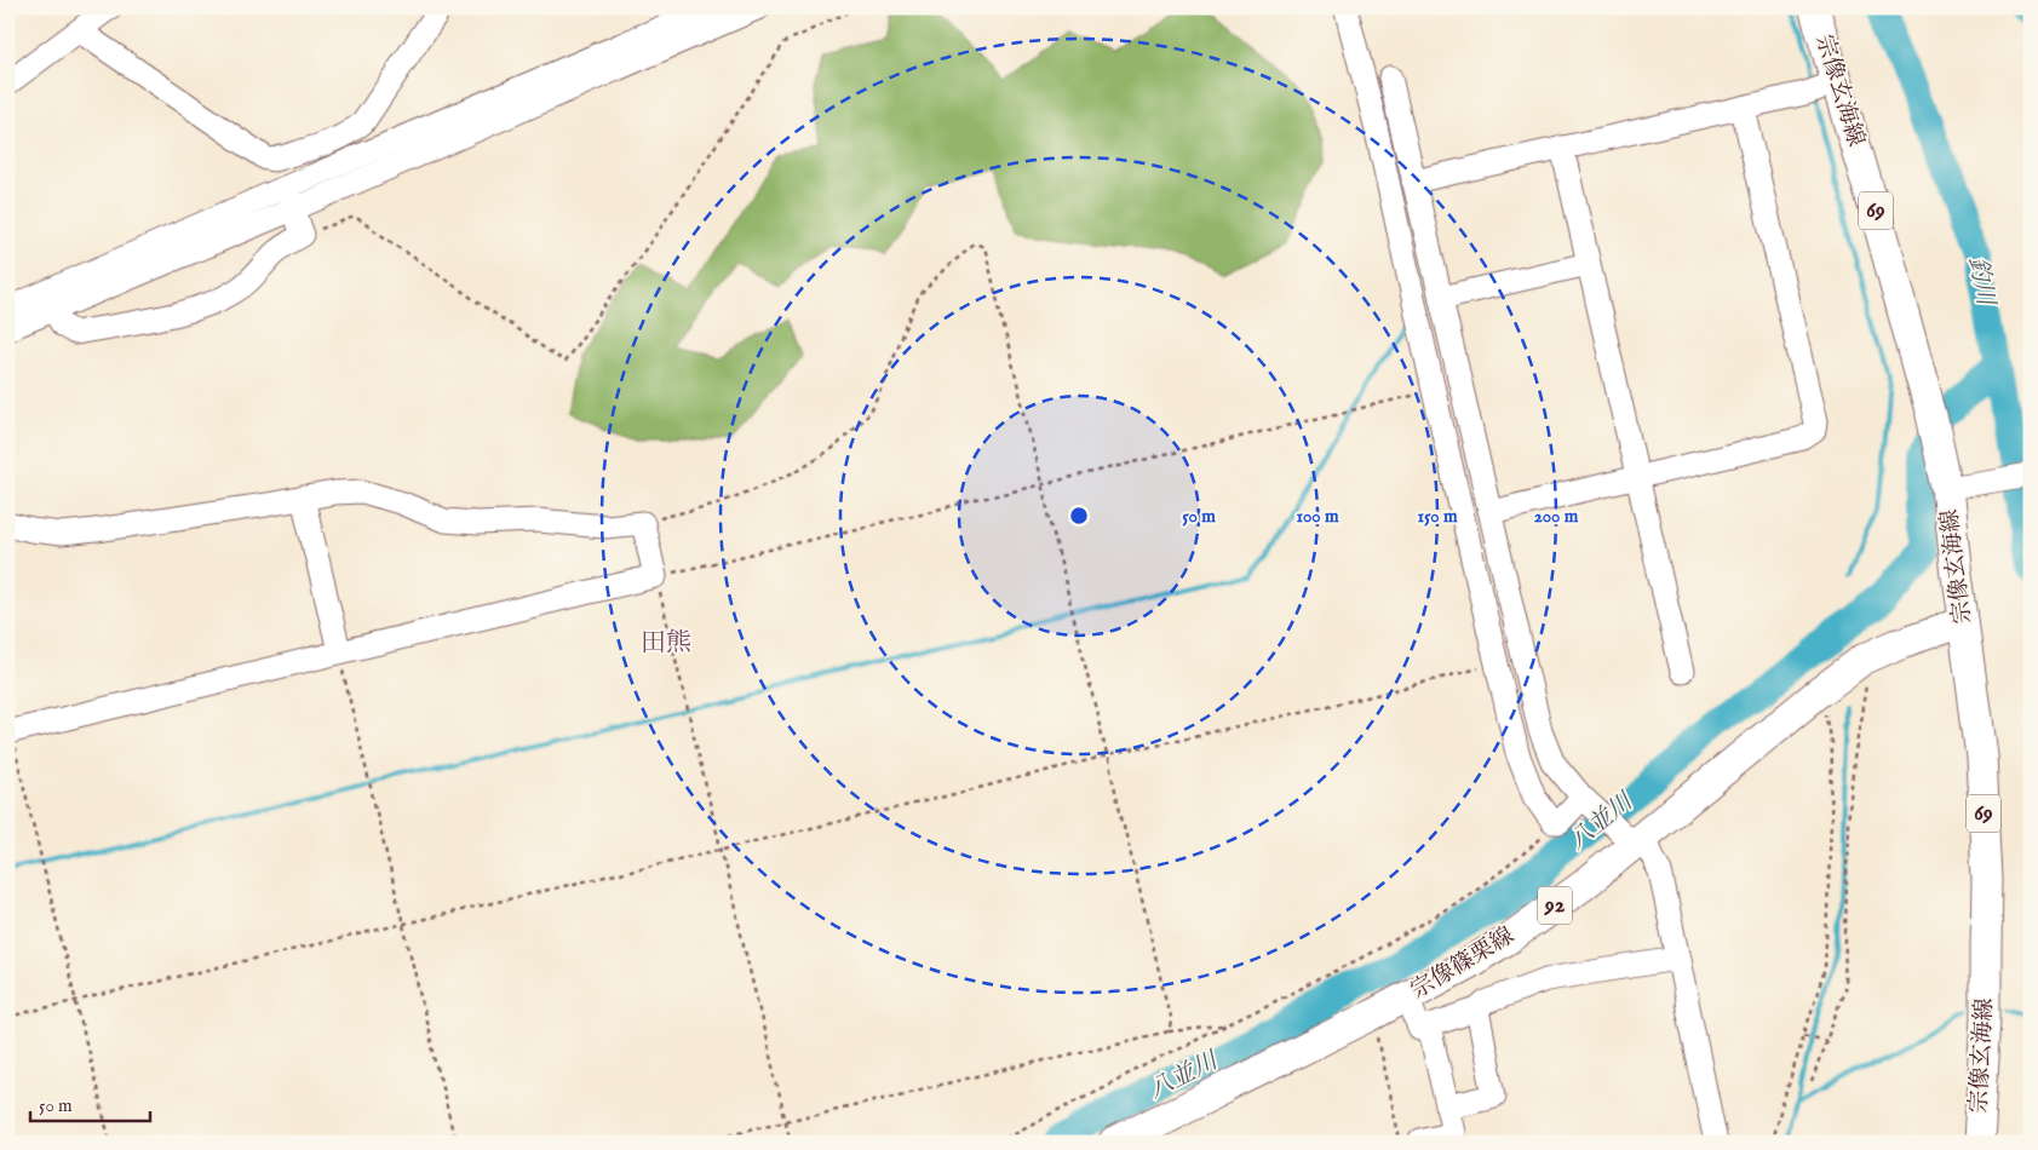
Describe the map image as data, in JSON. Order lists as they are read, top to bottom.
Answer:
{
  "streets": {
    "main road": [
      "宗像玄海線",
      "69",
      "92",
      "宗像篠栗線"
    ]
  },
  "crossings": [
    ["宗像玄海線", "宗像篠栗線"]
  ],
  "districts": ["田熊"],
  "water": ["釣川", "八並川"],
  "scale_bar": "50 m",
  "rings": [
    "50 m",
    "100 m",
    "150 m",
    "200 m"
  ]
}
